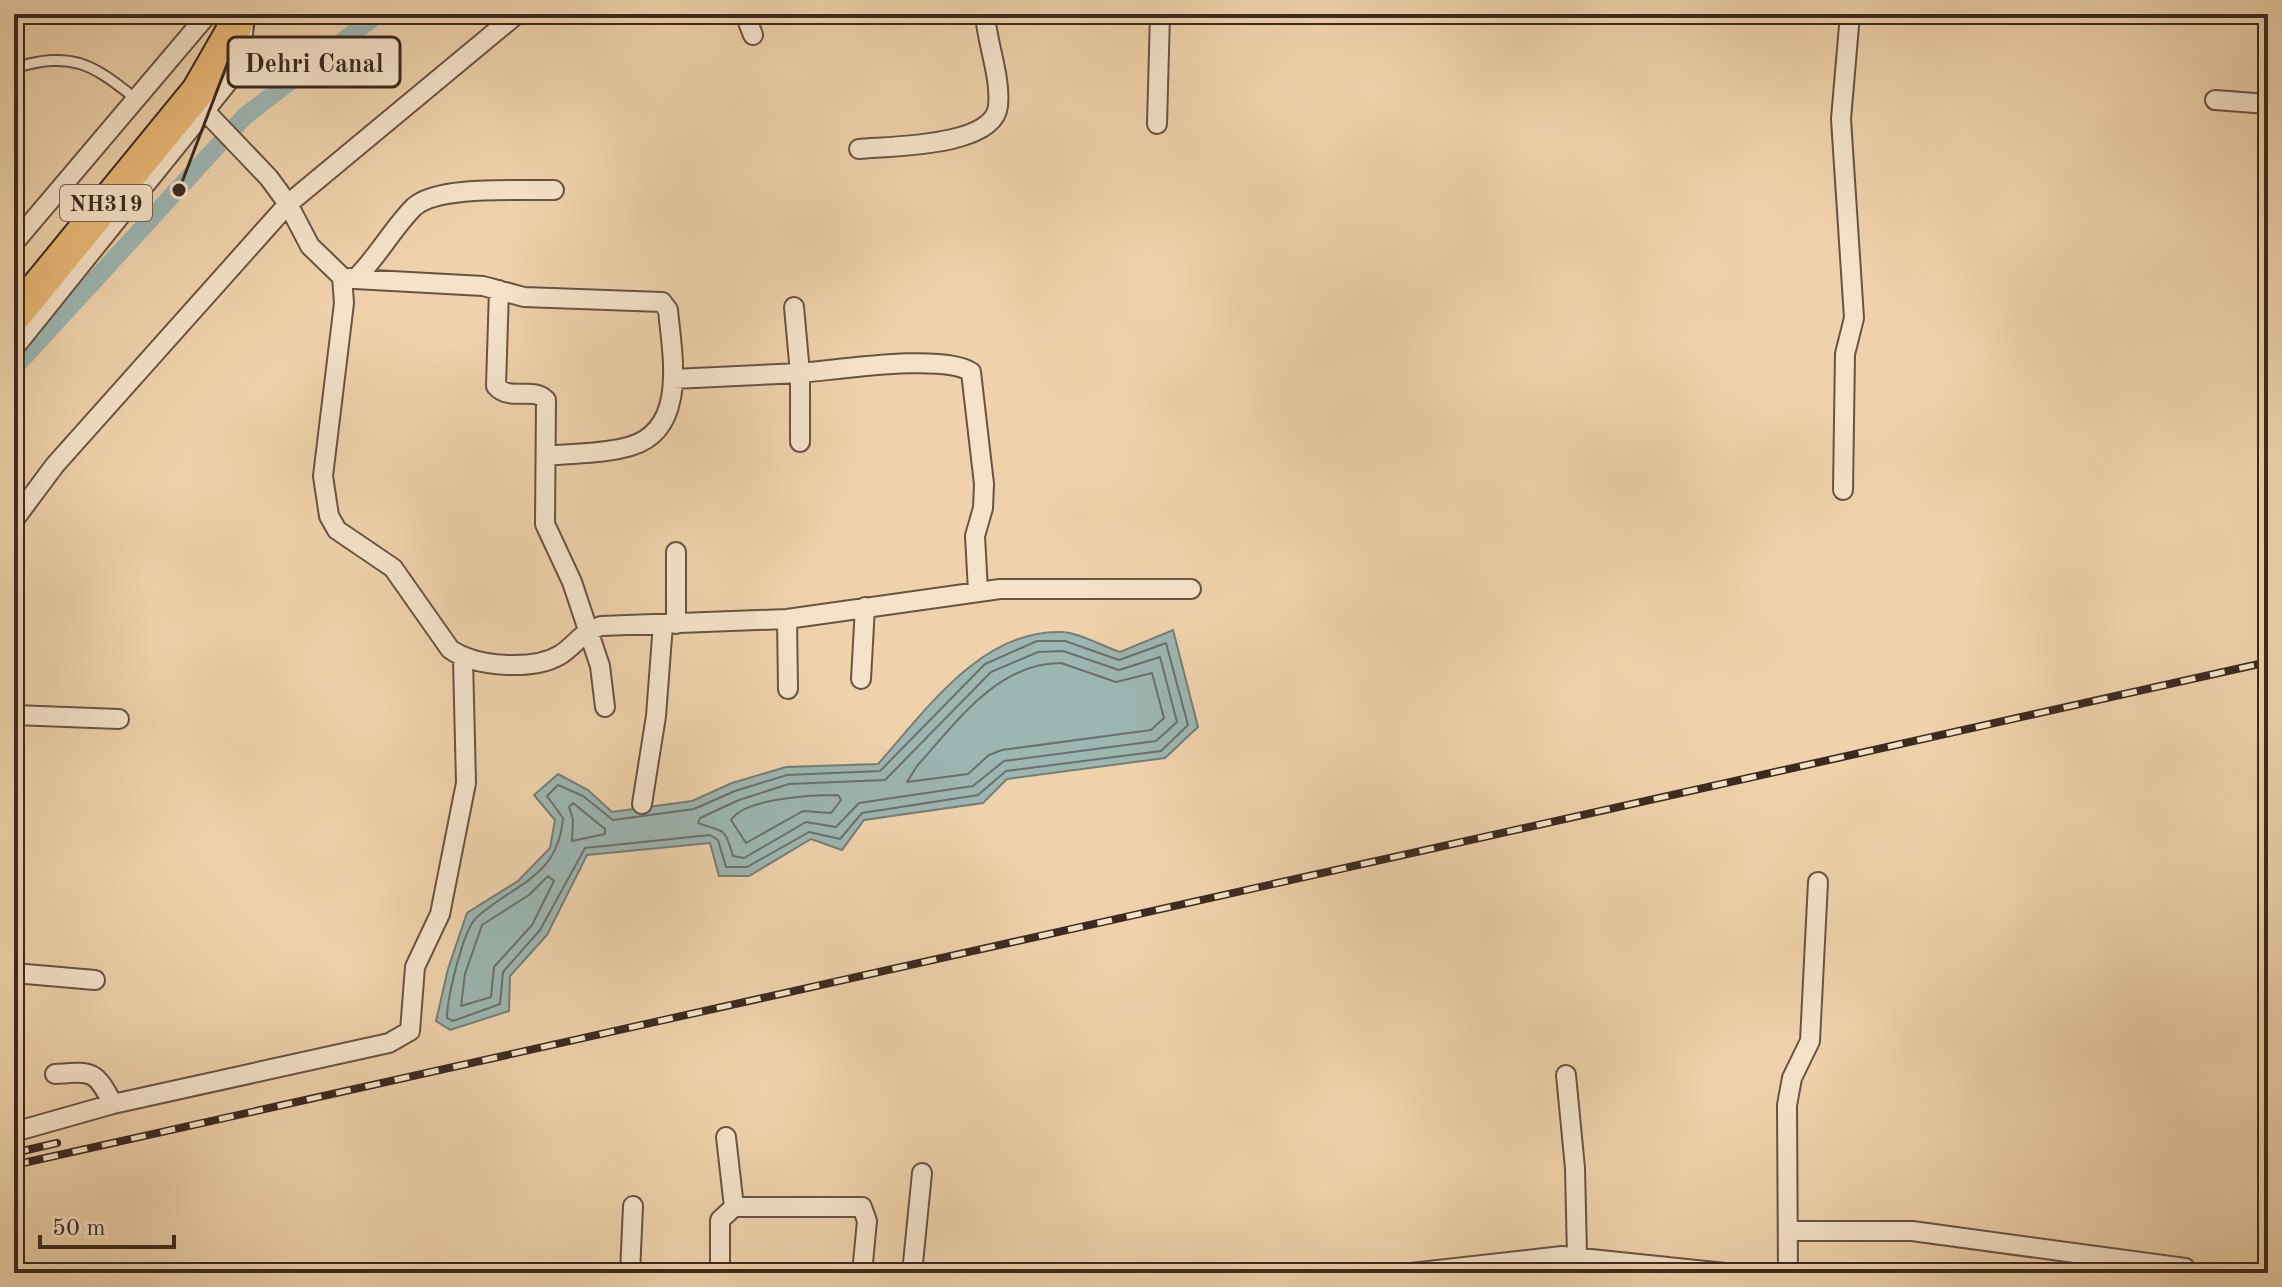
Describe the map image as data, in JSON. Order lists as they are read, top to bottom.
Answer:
{
  "streets": {
    "highway": ["NH319"]
  },
  "places": ["Dehri Canal"],
  "scale_bar": "50 m"
}
